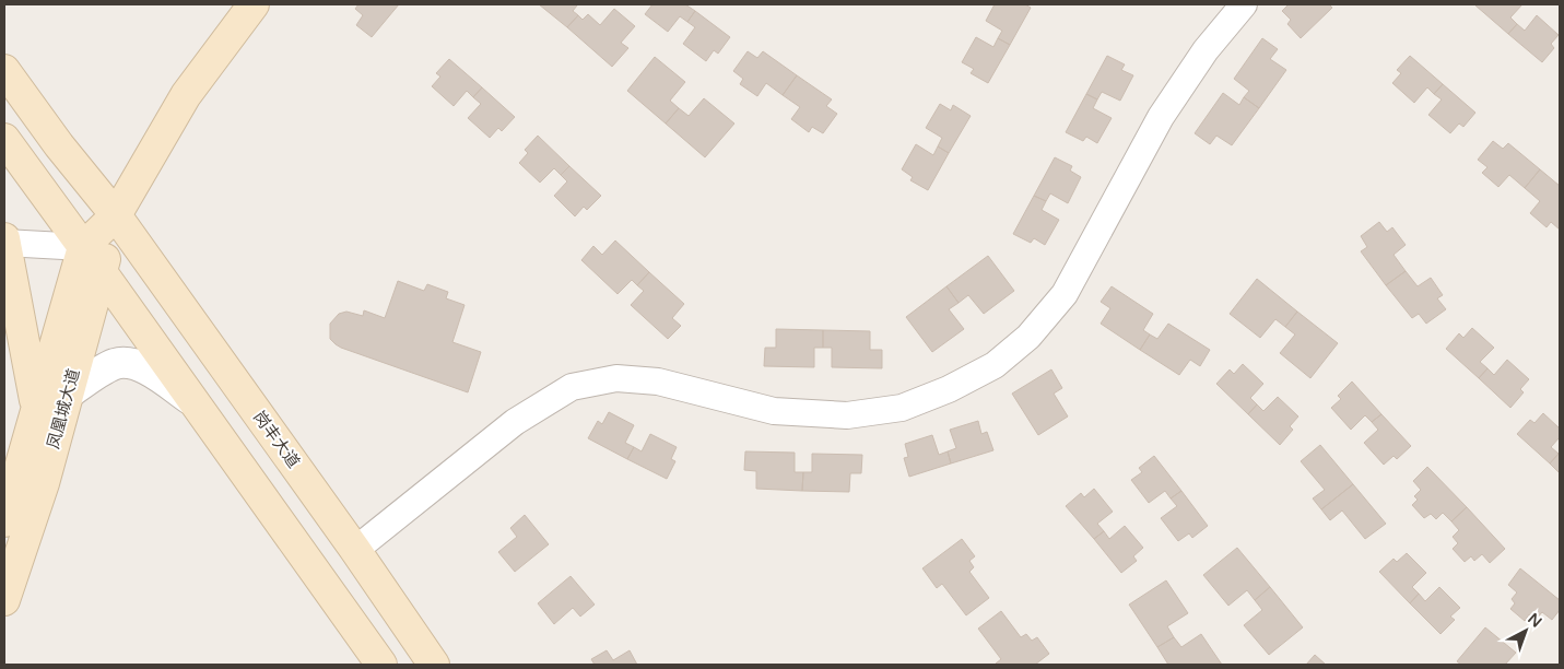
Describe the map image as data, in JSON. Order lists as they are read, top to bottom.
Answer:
{
  "streets": {
    "main road": ["凤凰城大道", "岗丰大道"]
  },
  "crossings": [
    ["凤凰城大道", "岗丰大道"]
  ],
  "north": "top right"
}
